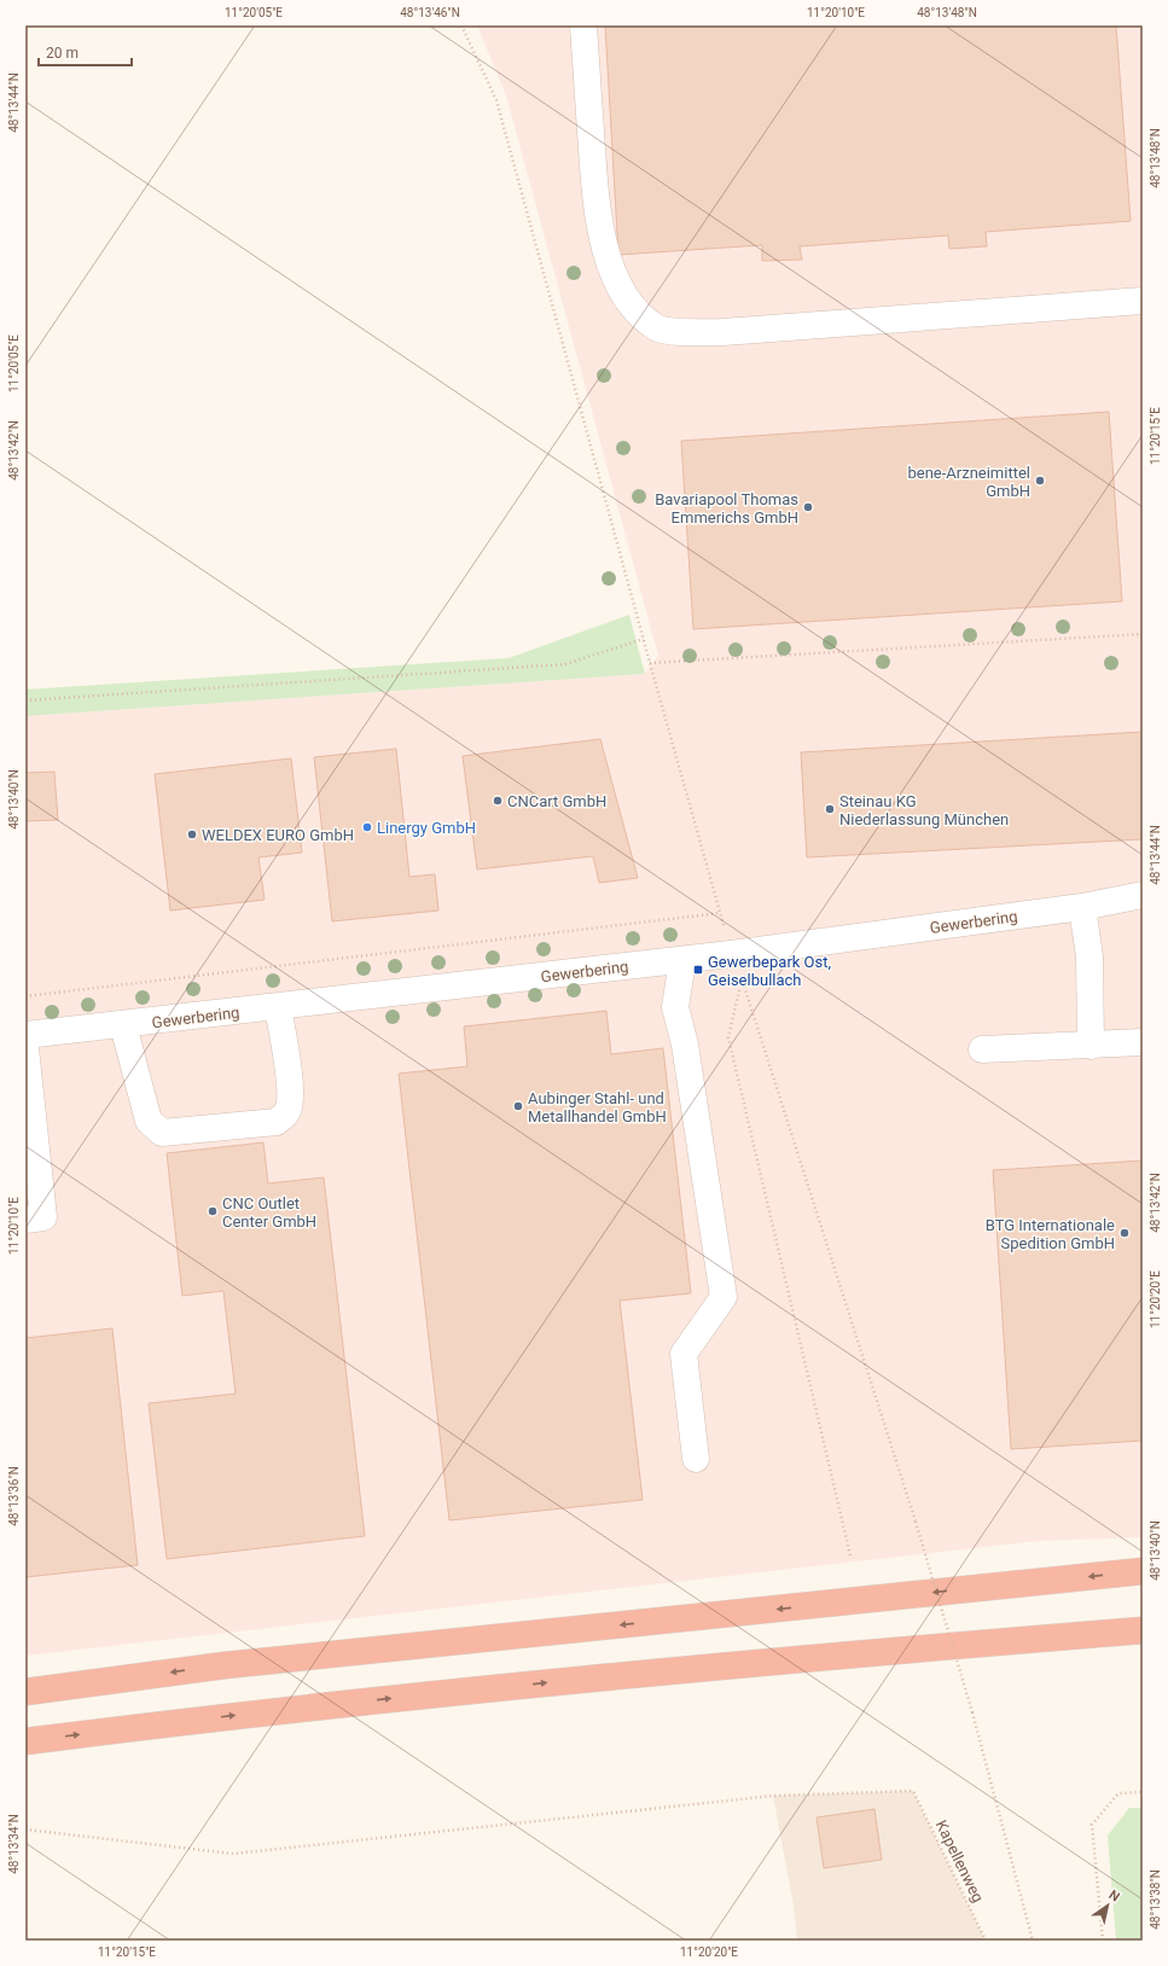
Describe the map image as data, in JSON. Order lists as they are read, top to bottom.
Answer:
{
  "streets": {
    "street": ["Gewerbering"],
    "path": ["Kapellenweg"]
  },
  "places": {
    "other": [
      "bene-Arzneimittel GmbH",
      "Bavariapool Thomas Emmerichs GmbH",
      "CNCart GmbH",
      "Steinau KG Niederlassung München",
      "Linergy GmbH",
      "WELDEX EURO GmbH",
      "Aubinger Stahl- und Metallhandel GmbH",
      "CNC Outlet Center GmbH",
      "BTG Internationale Spedition GmbH"
    ],
    "transit": ["Gewerbepark Ost, Geiselbullach"]
  },
  "scale_bar": "20 m",
  "north": "top right",
  "coordinates": [
    "11°20'05\"E",
    "48°13'46\"N",
    "11°20'10\"E",
    "48°13'48\"N",
    "48°13'44\"N",
    "11°20'15\"E",
    "48°13'42\"N",
    "48°13'40\"N",
    "11°20'20\"E",
    "48°13'36\"N",
    "48°13'34\"N",
    "48°13'38\"N"
  ]
}
